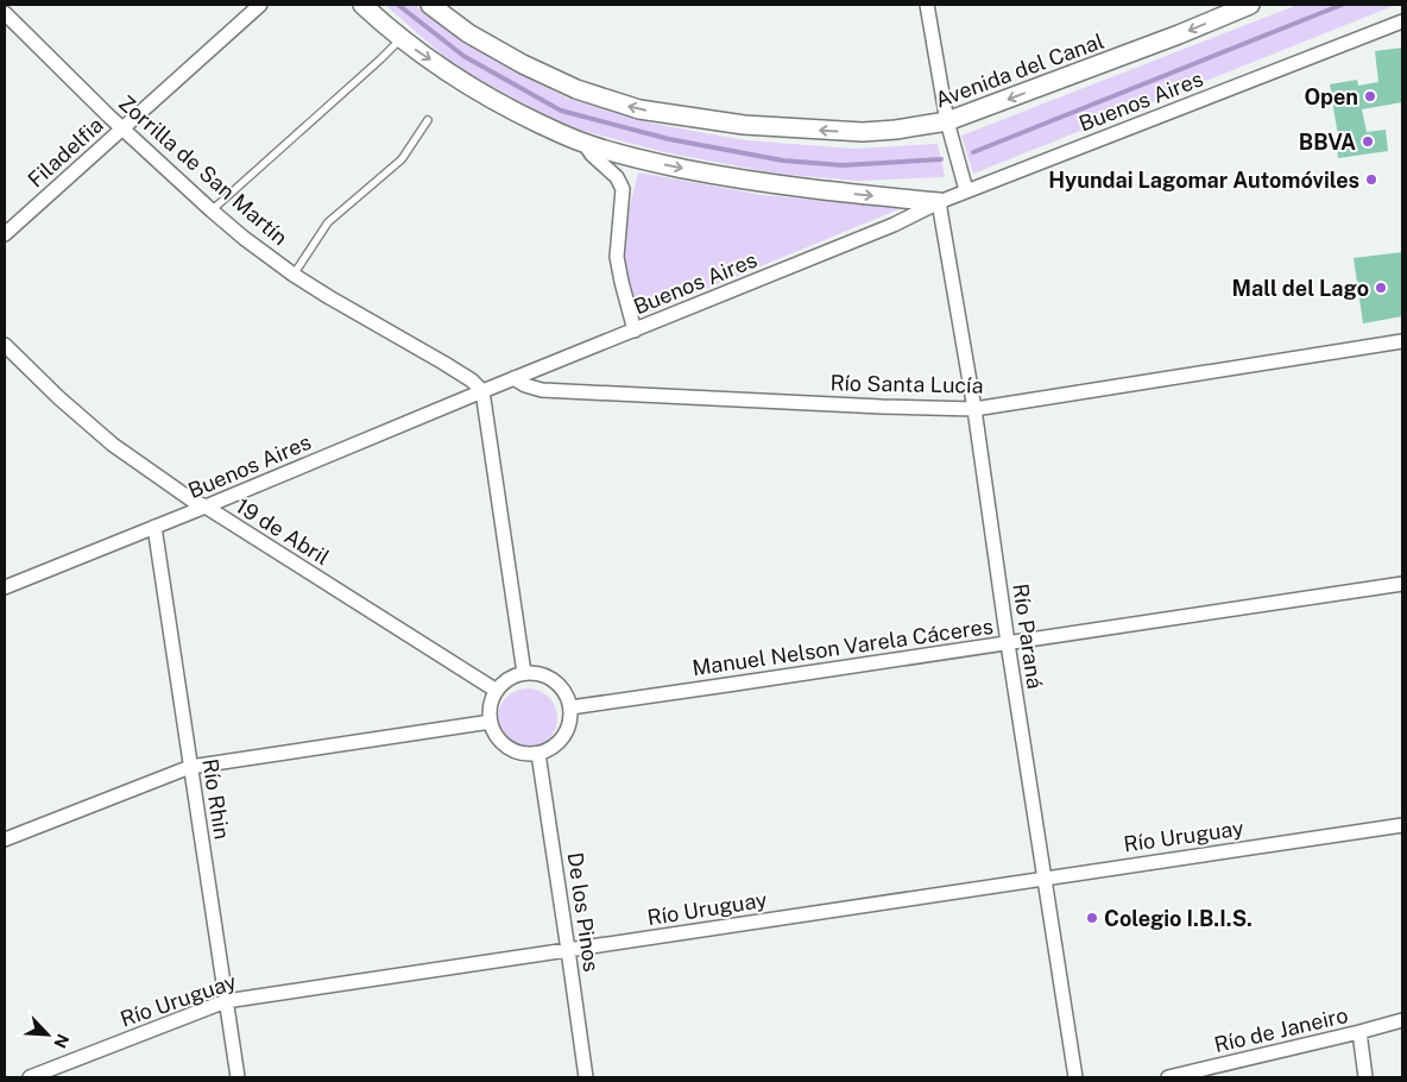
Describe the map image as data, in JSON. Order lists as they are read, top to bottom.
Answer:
{
  "streets": {
    "street": [
      "Avenida del Canal",
      "Buenos Aires",
      "Filadelfia",
      "Zorrilla de San Martín",
      "Río Santa Lucía",
      "19 de Abril",
      "Río Paraná",
      "Manuel Nelson Varela Cáceres",
      "Río Rhin",
      "Río Uruguay",
      "De los Pinos",
      "Río de Janeiro"
    ]
  },
  "crossings": [
    ["Buenos Aires", "Zorrilla de San Martín"],
    ["Buenos Aires", "Río Santa Lucía"],
    ["Buenos Aires", "19 de Abril"],
    ["Buenos Aires", "Río Paraná"],
    ["Buenos Aires", "Río Rhin"],
    ["Filadelfia", "Zorrilla de San Martín"],
    ["Río Santa Lucía", "Río Paraná"],
    ["19 de Abril", "Manuel Nelson Varela Cáceres"],
    ["19 de Abril", "De los Pinos"],
    ["Río Paraná", "Manuel Nelson Varela Cáceres"],
    ["Río Paraná", "Río Uruguay"],
    ["Manuel Nelson Varela Cáceres", "De los Pinos"],
    ["Río Rhin", "Río Uruguay"],
    ["Río Uruguay", "De los Pinos"]
  ],
  "places": [
    "Open",
    "BBVA",
    "Hyundai Lagomar Automóviles",
    "Mall del Lago",
    "Colegio I.B.I.S."
  ],
  "north": "bottom right"
}
